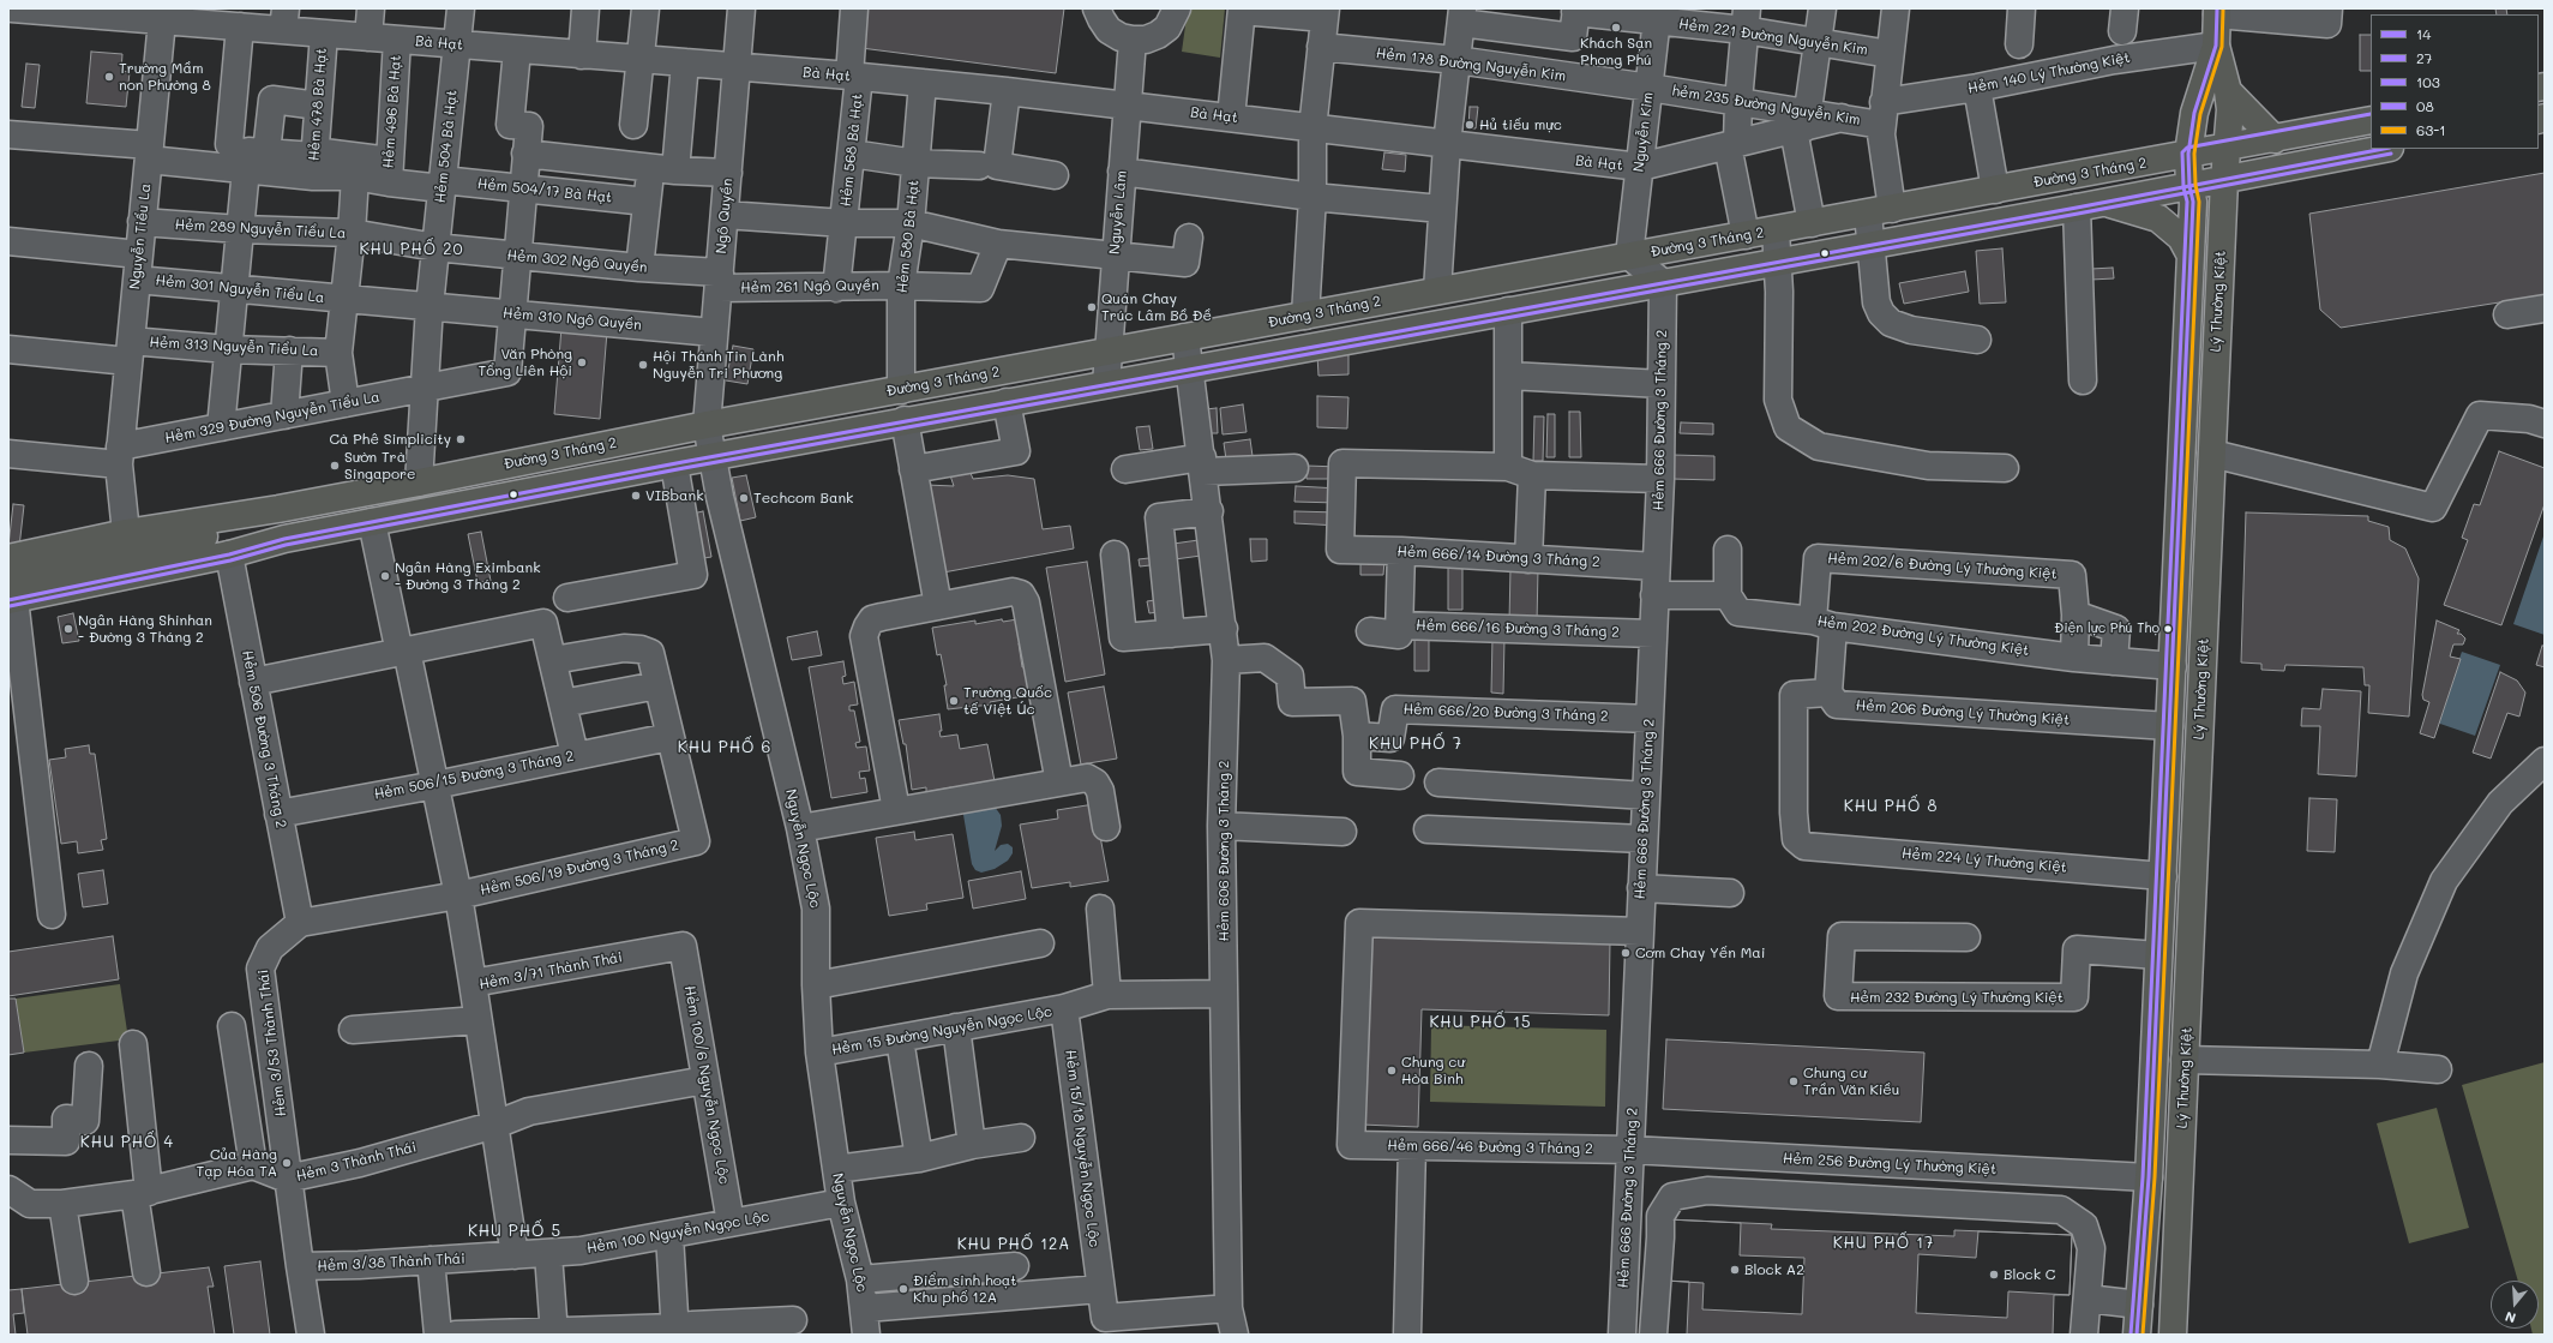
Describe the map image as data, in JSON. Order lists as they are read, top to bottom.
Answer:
{
  "streets": {
    "main road": ["Đường 3 Tháng 2", "Lý Thường Kiệt"],
    "street": [
      "Hẻm 221 Đường Nguyễn Kim",
      "Bà Hạt",
      "Hẻm 178 Đường Nguyễn Kim",
      "Hẻm 140 Lý Thường Kiệt",
      "Hẻm 478 Bà Hạt",
      "hẻm 235 Đường Nguyễn Kim",
      "Hẻm 496 Bà Hạt",
      "Nguyễn Kim",
      "Hẻm 504 Bà Hạt",
      "Hẻm 568 Bà Hạt",
      "Hẻm 504/17 Bà Hạt",
      "Nguyễn Lâm",
      "Ngô Quyền",
      "Hẻm 289 Nguyễn Tiểu La",
      "Nguyễn Tiểu La",
      "Hẻm 580 Bà Hạt",
      "Hẻm 302 Ngô Quyền",
      "Hẻm 261 Ngô Quyền",
      "Hẻm 301 Nguyễn Tiểu La",
      "Hẻm 310 Ngô Quyền",
      "Hẻm 313 Nguyễn Tiểu La",
      "Hẻm 329 Đường Nguyễn Tiểu La",
      "Hẻm 666 Đường 3 Tháng 2",
      "Hẻm 666/14 Đường 3 Tháng 2",
      "Hẻm 202/6 Đường Lý Thường Kiệt",
      "Hẻm 666/16 Đường 3 Tháng 2",
      "Hẻm 202 Đường Lý Thường Kiệt",
      "Hẻm 666/20 Đường 3 Tháng 2",
      "Hẻm 206 Đường Lý Thường Kiệt",
      "Hẻm 506 Đường 3 Tháng 2",
      "Hẻm 506/15 Đường 3 Tháng 2",
      "Nguyễn Ngọc Lộc",
      "Hẻm 606 Đường 3 Tháng 2",
      "Hẻm 224 Lý Thường Kiệt",
      "Hẻm 506/19 Đường 3 Tháng 2",
      "Hẻm 3/71 Thành Thái",
      "Hẻm 232 Đường Lý Thường Kiệt",
      "Hẻm 15 Đường Nguyễn Ngọc Lộc",
      "Hẻm 3/53 Thành Thái",
      "Hẻm 100/6 Nguyễn Ngọc Lộc",
      "Hẻm 666/46 Đường 3 Tháng 2",
      "Hẻm 15/18 Nguyễn Ngọc Lộc",
      "Hẻm 3 Thành Thái",
      "Hẻm 256 Đường Lý Thường Kiệt",
      "Hẻm 100 Nguyễn Ngọc Lộc",
      "Hẻm 3/38 Thành Thái"
    ]
  },
  "crossings": [
    ["Hẻm 221 Đường Nguyễn Kim", "Nguyễn Kim"],
    ["Bà Hạt", "Hẻm 478 Bà Hạt"],
    ["Bà Hạt", "Hẻm 496 Bà Hạt"],
    ["Bà Hạt", "Nguyễn Kim"],
    ["Bà Hạt", "Hẻm 504 Bà Hạt"],
    ["Bà Hạt", "Hẻm 568 Bà Hạt"],
    ["Bà Hạt", "Nguyễn Lâm"],
    ["Bà Hạt", "Ngô Quyền"],
    ["Bà Hạt", "Nguyễn Tiểu La"],
    ["Bà Hạt", "Hẻm 580 Bà Hạt"],
    ["Hẻm 178 Đường Nguyễn Kim", "hẻm 235 Đường Nguyễn Kim"],
    ["Hẻm 178 Đường Nguyễn Kim", "Nguyễn Kim"],
    ["Hẻm 140 Lý Thường Kiệt", "hẻm 235 Đường Nguyễn Kim"],
    ["Hẻm 140 Lý Thường Kiệt", "Lý Thường Kiệt"],
    ["hẻm 235 Đường Nguyễn Kim", "Nguyễn Kim"],
    ["Hẻm 496 Bà Hạt", "Hẻm 504/17 Bà Hạt"],
    ["Nguyễn Kim", "Đường 3 Tháng 2"],
    ["Hẻm 504 Bà Hạt", "Đường 3 Tháng 2"],
    ["Hẻm 504 Bà Hạt", "Hẻm 504/17 Bà Hạt"],
    ["Hẻm 504 Bà Hạt", "Hẻm 289 Nguyễn Tiểu La"],
    ["Hẻm 504 Bà Hạt", "Hẻm 302 Ngô Quyền"],
    ["Hẻm 504 Bà Hạt", "Hẻm 301 Nguyễn Tiểu La"],
    ["Hẻm 504 Bà Hạt", "Hẻm 310 Ngô Quyền"],
    ["Hẻm 504 Bà Hạt", "Hẻm 329 Đường Nguyễn Tiểu La"],
    ["Hẻm 568 Bà Hạt", "Hẻm 261 Ngô Quyền"],
    ["Đường 3 Tháng 2", "Nguyễn Lâm"],
    ["Đường 3 Tháng 2", "Ngô Quyền"],
    ["Đường 3 Tháng 2", "Nguyễn Tiểu La"],
    ["Đường 3 Tháng 2", "Hẻm 580 Bà Hạt"],
    ["Đường 3 Tháng 2", "Lý Thường Kiệt"],
    ["Đường 3 Tháng 2", "Nguyễn Ngọc Lộc"],
    ["Đường 3 Tháng 2", "Hẻm 606 Đường 3 Tháng 2"],
    ["Ngô Quyền", "Hẻm 302 Ngô Quyền"],
    ["Ngô Quyền", "Hẻm 261 Ngô Quyền"],
    ["Ngô Quyền", "Hẻm 310 Ngô Quyền"],
    ["Ngô Quyền", "Nguyễn Ngọc Lộc"],
    ["Hẻm 289 Nguyễn Tiểu La", "Nguyễn Tiểu La"],
    ["Hẻm 289 Nguyễn Tiểu La", "Hẻm 302 Ngô Quyền"],
    ["Nguyễn Tiểu La", "Hẻm 301 Nguyễn Tiểu La"],
    ["Nguyễn Tiểu La", "Hẻm 313 Nguyễn Tiểu La"],
    ["Nguyễn Tiểu La", "Hẻm 329 Đường Nguyễn Tiểu La"],
    ["Hẻm 580 Bà Hạt", "Hẻm 261 Ngô Quyền"],
    ["Hẻm 302 Ngô Quyền", "Hẻm 261 Ngô Quyền"],
    ["Hẻm 301 Nguyễn Tiểu La", "Hẻm 310 Ngô Quyền"],
    ["Lý Thường Kiệt", "Hẻm 202 Đường Lý Thường Kiệt"],
    ["Lý Thường Kiệt", "Hẻm 206 Đường Lý Thường Kiệt"],
    ["Lý Thường Kiệt", "Hẻm 224 Lý Thường Kiệt"],
    ["Lý Thường Kiệt", "Hẻm 232 Đường Lý Thường Kiệt"],
    ["Lý Thường Kiệt", "Hẻm 256 Đường Lý Thường Kiệt"],
    ["Hẻm 310 Ngô Quyền", "Hẻm 329 Đường Nguyễn Tiểu La"],
    ["Hẻm 666 Đường 3 Tháng 2", "Hẻm 666/14 Đường 3 Tháng 2"],
    ["Hẻm 666 Đường 3 Tháng 2", "Hẻm 666/16 Đường 3 Tháng 2"],
    ["Hẻm 666 Đường 3 Tháng 2", "Hẻm 666/20 Đường 3 Tháng 2"],
    ["Hẻm 666 Đường 3 Tháng 2", "Hẻm 666/46 Đường 3 Tháng 2"],
    ["Hẻm 666 Đường 3 Tháng 2", "Hẻm 256 Đường Lý Thường Kiệt"],
    ["Hẻm 666/14 Đường 3 Tháng 2", "Hẻm 666/16 Đường 3 Tháng 2"],
    ["Hẻm 202/6 Đường Lý Thường Kiệt", "Hẻm 202 Đường Lý Thường Kiệt"],
    ["Hẻm 206 Đường Lý Thường Kiệt", "Hẻm 224 Lý Thường Kiệt"],
    ["Hẻm 506 Đường 3 Tháng 2", "Hẻm 506/15 Đường 3 Tháng 2"],
    ["Hẻm 506 Đường 3 Tháng 2", "Hẻm 506/19 Đường 3 Tháng 2"],
    ["Hẻm 506 Đường 3 Tháng 2", "Hẻm 3/53 Thành Thái"],
    ["Hẻm 506/15 Đường 3 Tháng 2", "Hẻm 506/19 Đường 3 Tháng 2"],
    ["Nguyễn Ngọc Lộc", "Hẻm 15 Đường Nguyễn Ngọc Lộc"],
    ["Nguyễn Ngọc Lộc", "Hẻm 100 Nguyễn Ngọc Lộc"],
    ["Hẻm 606 Đường 3 Tháng 2", "Hẻm 15 Đường Nguyễn Ngọc Lộc"],
    ["Hẻm 606 Đường 3 Tháng 2", "Hẻm 15/18 Nguyễn Ngọc Lộc"],
    ["Hẻm 506/19 Đường 3 Tháng 2", "Hẻm 3/53 Thành Thái"],
    ["Hẻm 3/71 Thành Thái", "Hẻm 100/6 Nguyễn Ngọc Lộc"],
    ["Hẻm 3/71 Thành Thái", "Hẻm 3 Thành Thái"],
    ["Hẻm 3/71 Thành Thái", "Hẻm 100 Nguyễn Ngọc Lộc"],
    ["Hẻm 3/71 Thành Thái", "Hẻm 3/38 Thành Thái"],
    ["Hẻm 15 Đường Nguyễn Ngọc Lộc", "Hẻm 15/18 Nguyễn Ngọc Lộc"],
    ["Hẻm 3/53 Thành Thái", "Hẻm 3 Thành Thái"],
    ["Hẻm 3/53 Thành Thái", "Hẻm 3/38 Thành Thái"],
    ["Hẻm 100/6 Nguyễn Ngọc Lộc", "Hẻm 3 Thành Thái"],
    ["Hẻm 100/6 Nguyễn Ngọc Lộc", "Hẻm 100 Nguyễn Ngọc Lộc"],
    ["Hẻm 666/46 Đường 3 Tháng 2", "Hẻm 256 Đường Lý Thường Kiệt"],
    ["Hẻm 3 Thành Thái", "Hẻm 3/38 Thành Thái"],
    ["Hẻm 100 Nguyễn Ngọc Lộc", "Hẻm 3/38 Thành Thái"]
  ],
  "districts": [
    "KHU PHỐ 20",
    "KHU PHỐ 7",
    "KHU PHỐ 6",
    "KHU PHỐ 8",
    "KHU PHỐ 15",
    "KHU PHỐ 4",
    "KHU PHỐ 5",
    "KHU PHỐ 17",
    "KHU PHỐ 12A"
  ],
  "places": [
    "Khách Sạn Phong Phú",
    "Trường Mầm non Phường 8",
    "Hủ tiếu mực",
    "Quán Chay Trúc Lâm Bồ Đề",
    "Văn Phòng Tổng Liên Hội",
    "Hội Thánh Tin Lành Nguyễn Tri Phương",
    "Cà Phê Simplicity",
    "Sườn Trà Singapore",
    "VIBbank",
    "Techcom Bank",
    "Ngân Hàng Eximbank - Đường 3 Tháng 2",
    "Ngân Hàng Shinhan - Đường 3 Tháng 2",
    "Điện lực Phú Thọ",
    "Trường Quốc tế Việt Úc",
    "Cơm Chay Yến Mai",
    "Chung cư Hòa Bình",
    "Chung cư Trần Văn Kiều",
    "Của Hàng Tạp Hóa TA",
    "Block A2",
    "Block C",
    "Điểm sinh hoạt Khu phố 12A"
  ],
  "lines": [
    "transit line 08",
    "transit line 63-1",
    "transit line 103",
    "transit line 14",
    "transit line 27"
  ],
  "legend": [
    "14",
    "27",
    "103",
    "08",
    "63-1"
  ],
  "north": "bottom"
}
